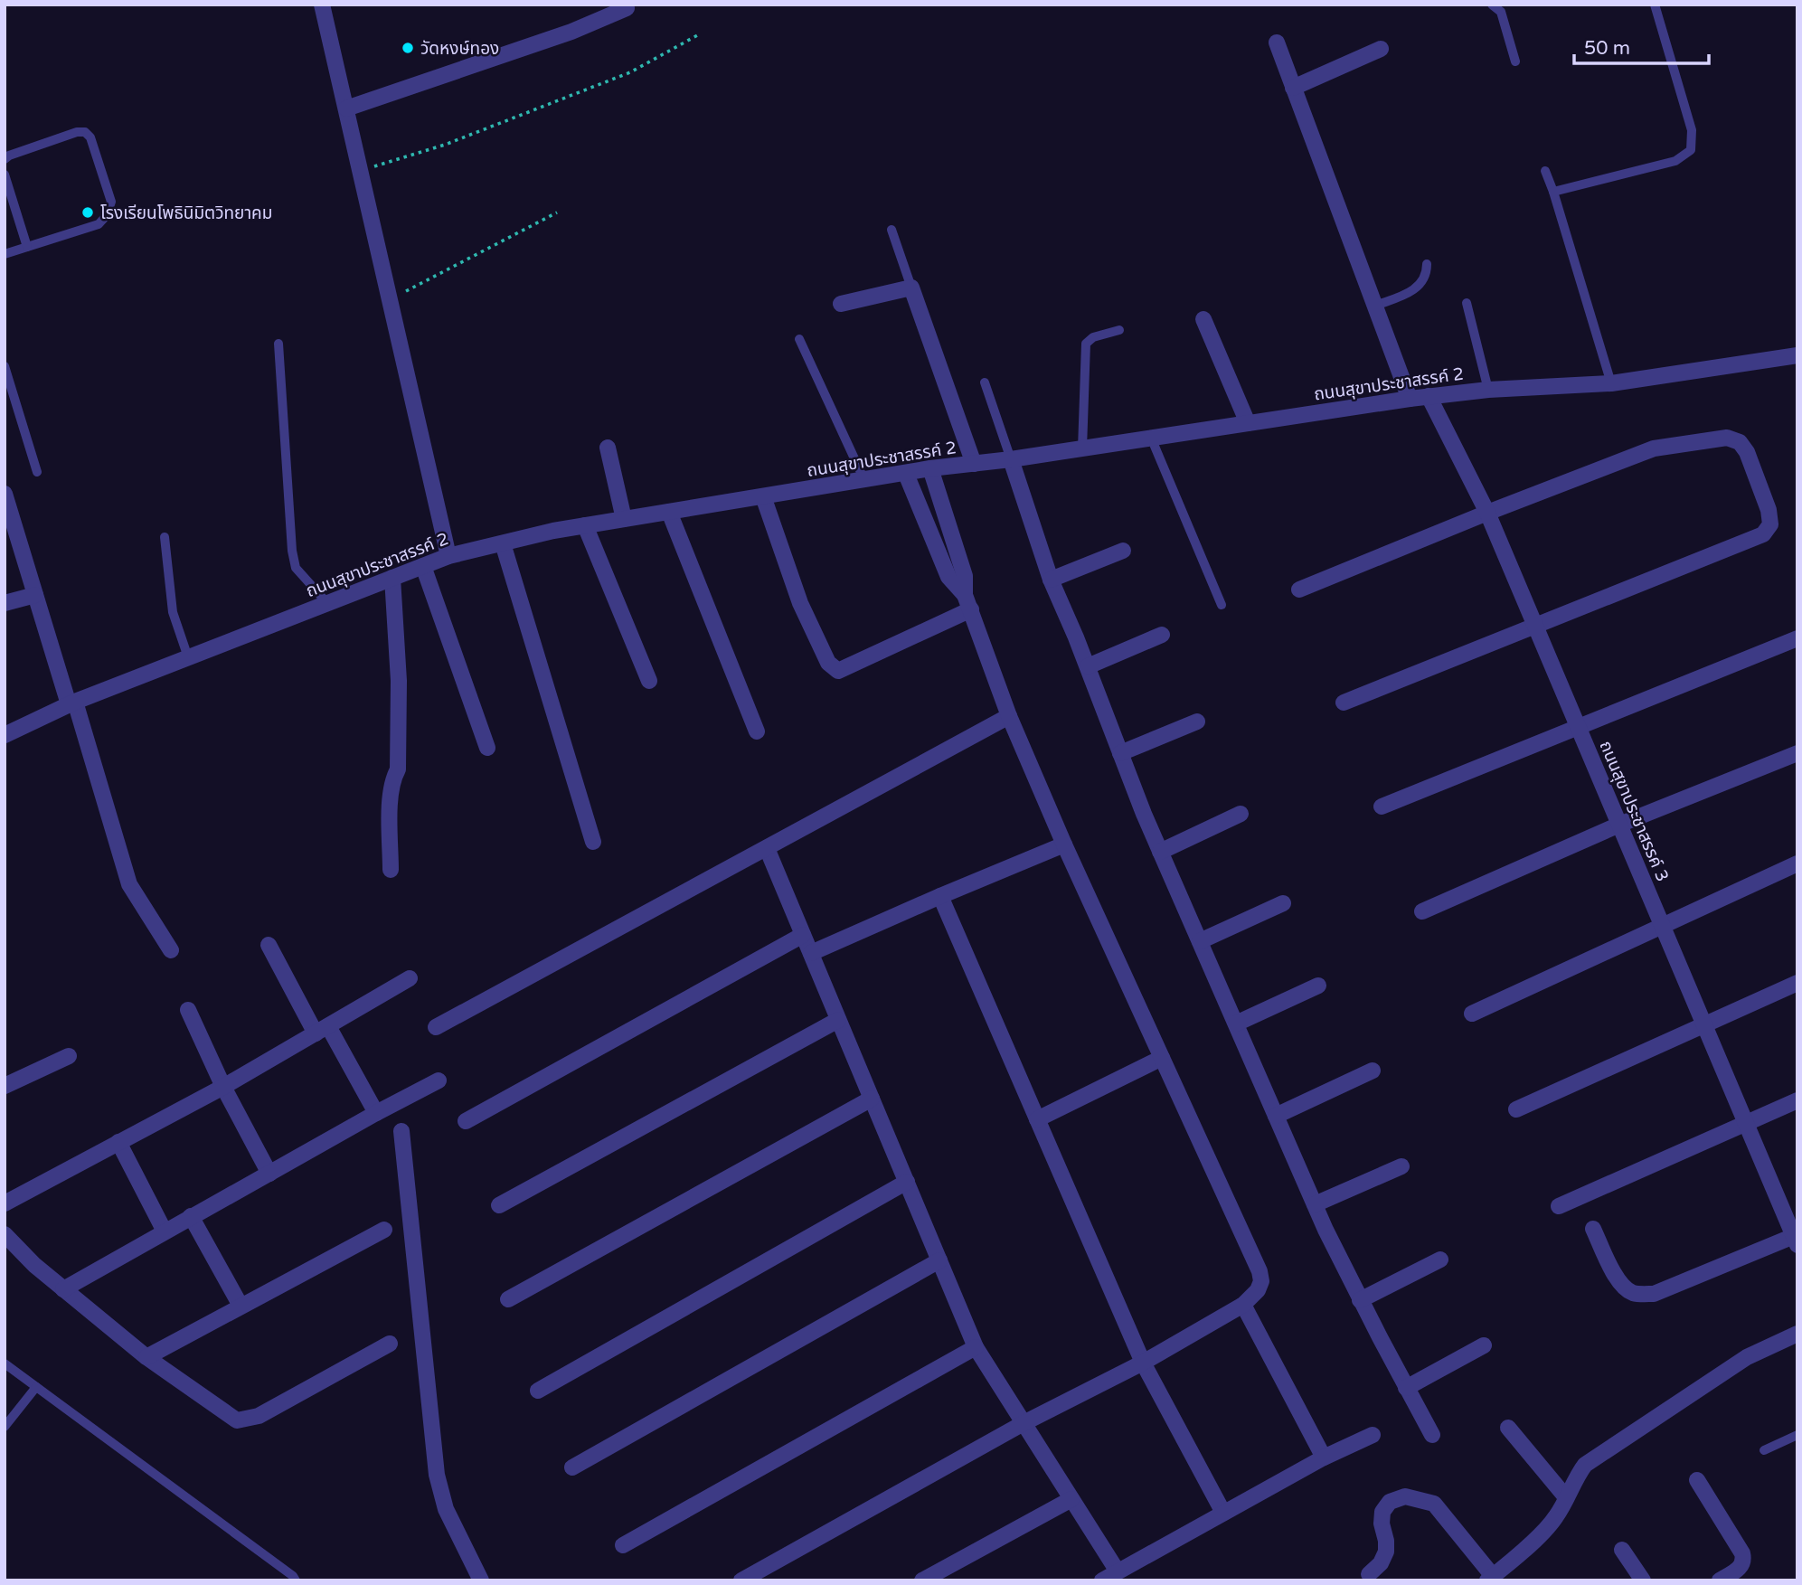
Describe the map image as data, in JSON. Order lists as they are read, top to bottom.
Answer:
{
  "streets": {
    "street": ["ถนนสุขาประชาสรรค์ 2", "ถนนสุขาประชาสรรค์ 3"]
  },
  "crossings": [
    ["ถนนสุขาประชาสรรค์ 2", "ถนนสุขาประชาสรรค์ 3"]
  ],
  "places": ["วัดหงษ์ทอง", "โรงเรียนโพธินิมิตวิทยาคม"],
  "scale_bar": "50 m"
}
